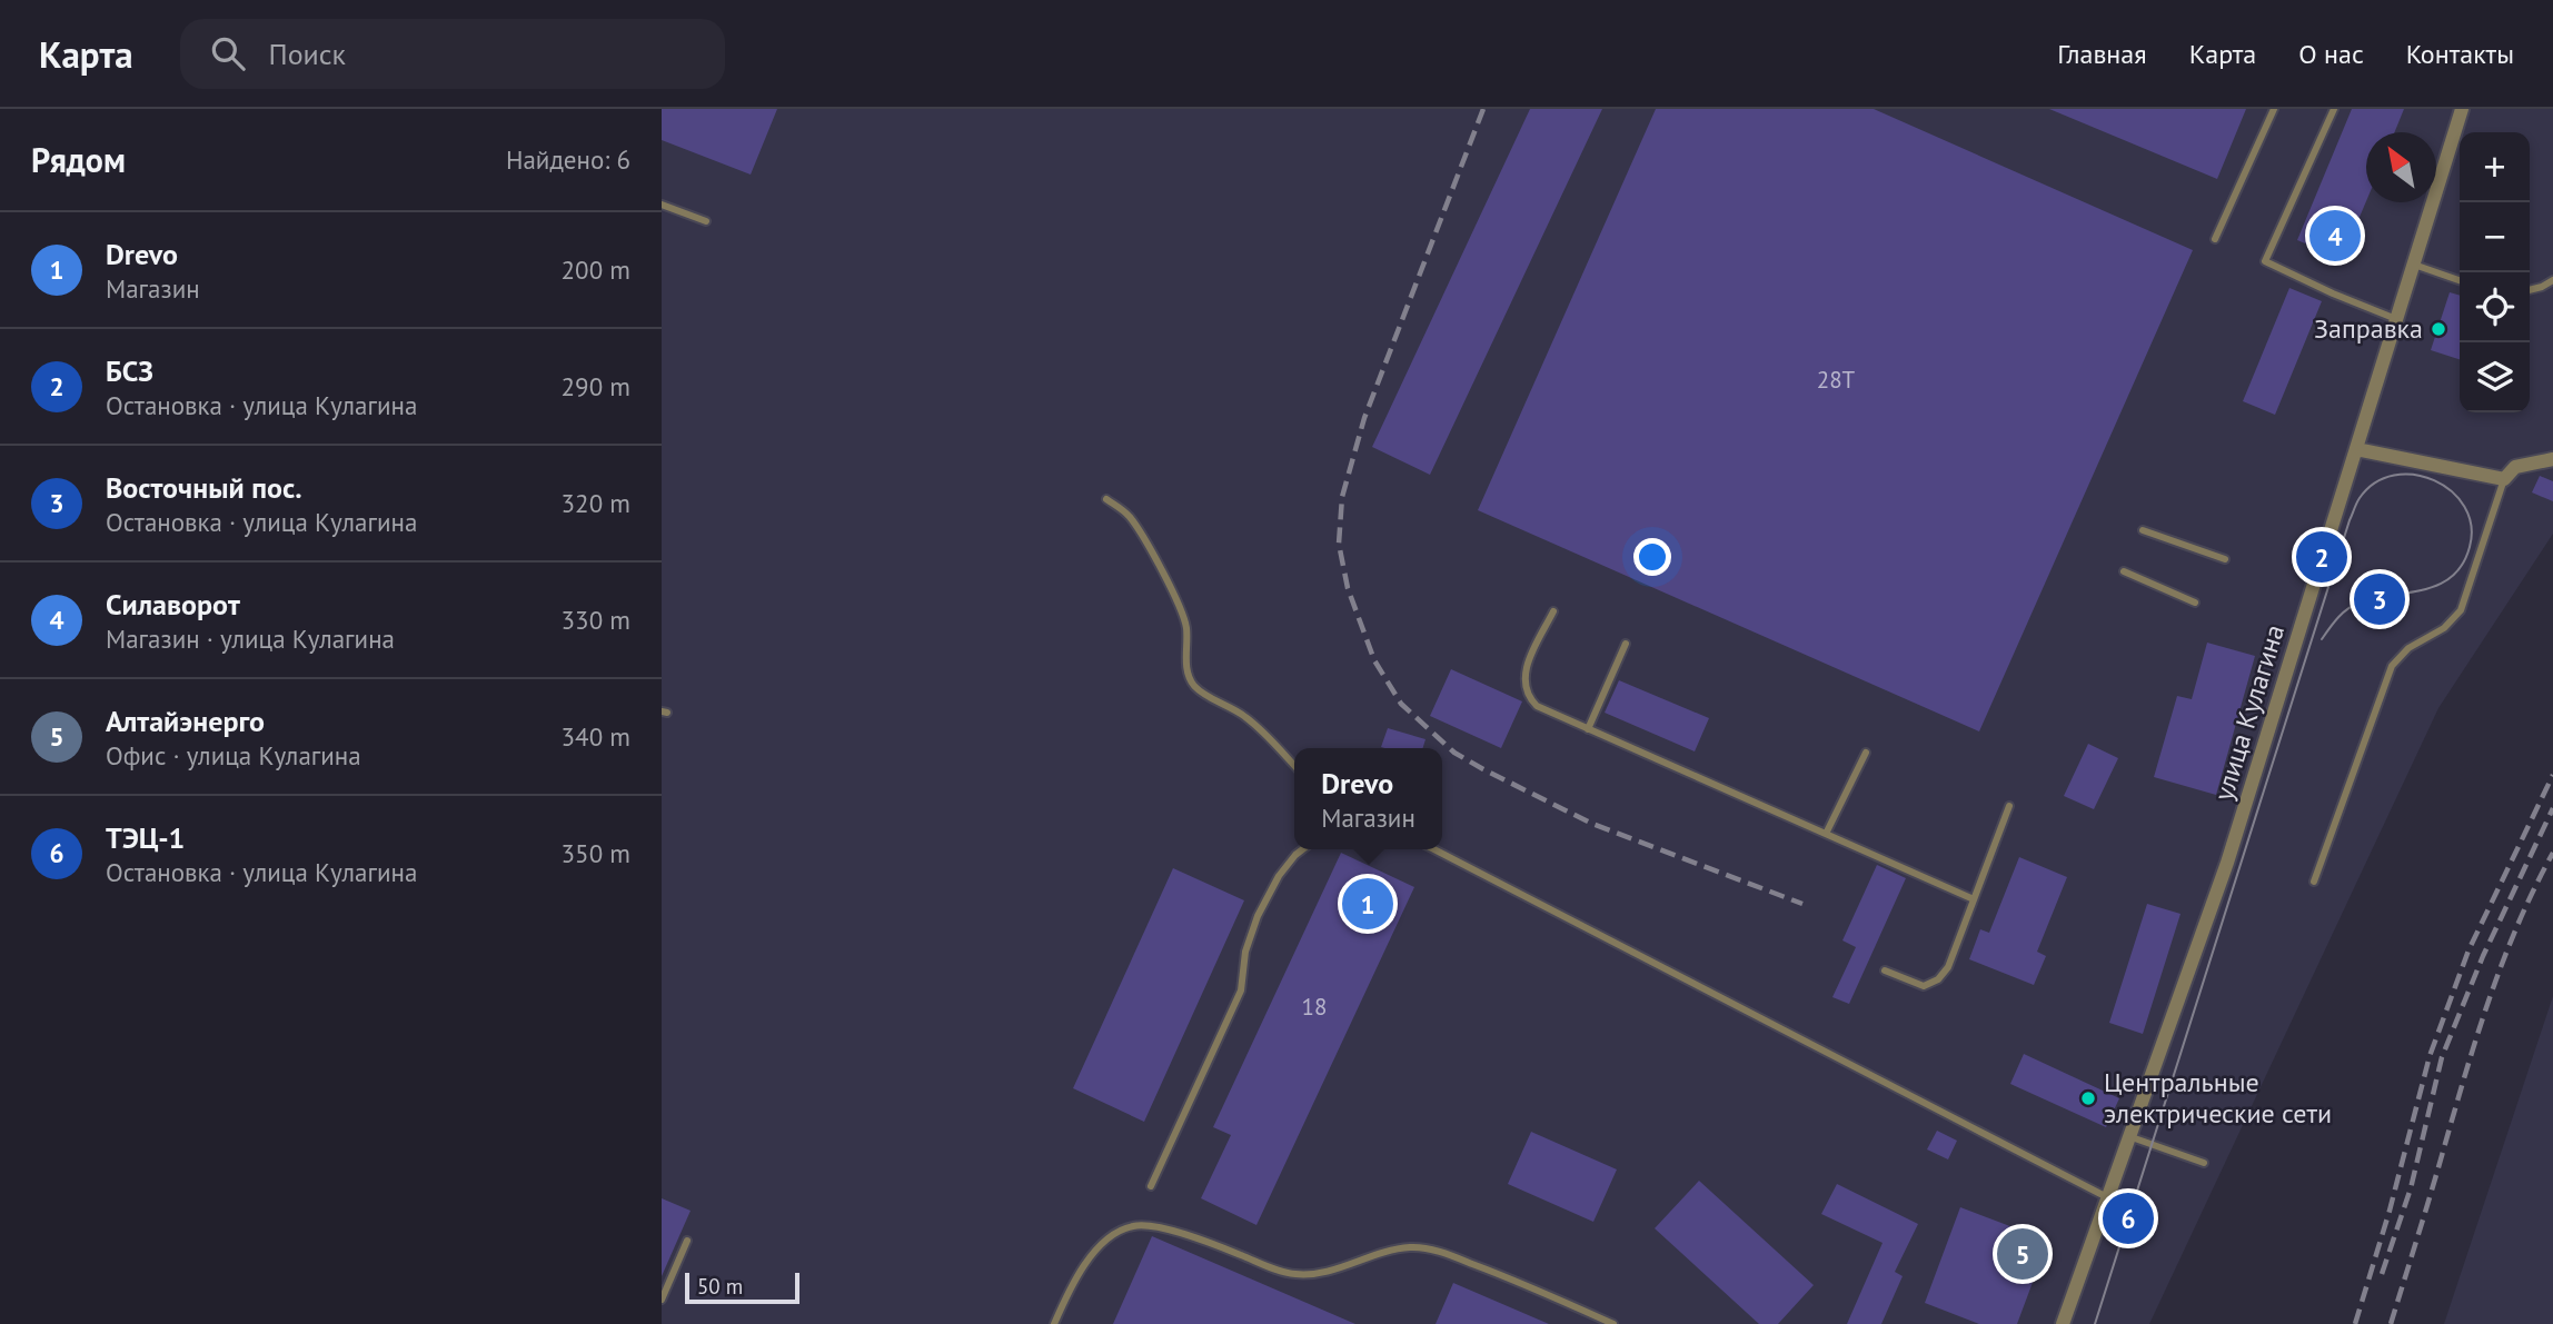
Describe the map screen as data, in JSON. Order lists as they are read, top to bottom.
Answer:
{
  "streets": {
    "street": ["улица Кулагина"]
  },
  "places": ["Заправка", "Центральные электрические сети"],
  "house_numbers": ["28Т", "18"],
  "scale_bar": "50 m",
  "north": "top left",
  "page": {
    "header": "Карта",
    "search": "Поиск",
    "nav": [
      "Главная",
      "Карта",
      "О нас",
      "Контакты"
    ],
    "heading": ["Рядом", "Найдено: 6"],
    "map_buttons": ["+", "−"],
    "pins": [
      "4",
      "2",
      "3",
      "1",
      "6",
      "5"
    ],
    "list": [
      {
        "mark": "1",
        "name": "Drevo",
        "note": "Магазин",
        "value": "200 m"
      },
      {
        "mark": "2",
        "name": "БСЗ",
        "note": "Остановка · улица Кулагина",
        "value": "290 m"
      },
      {
        "mark": "3",
        "name": "Восточный пос.",
        "note": "Остановка · улица Кулагина",
        "value": "320 m"
      },
      {
        "mark": "4",
        "name": "Силаворот",
        "note": "Магазин · улица Кулагина",
        "value": "330 m"
      },
      {
        "mark": "5",
        "name": "Алтайэнерго",
        "note": "Офис · улица Кулагина",
        "value": "340 m"
      },
      {
        "mark": "6",
        "name": "ТЭЦ-1",
        "note": "Остановка · улица Кулагина",
        "value": "350 m"
      }
    ],
    "popup": ["Drevo", "Магазин"],
    "scale": "50 m"
  }
}
